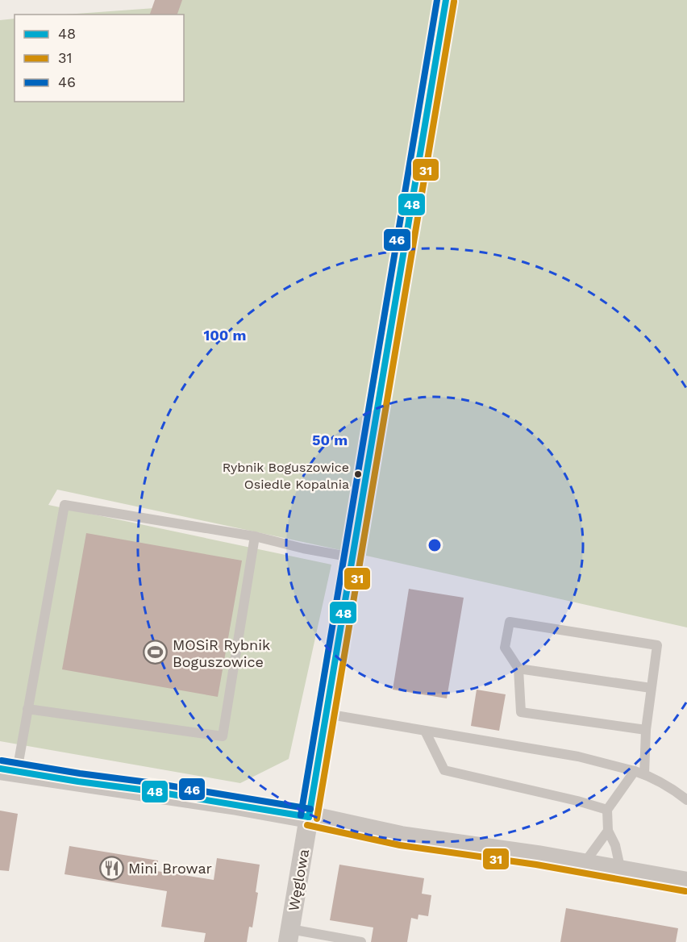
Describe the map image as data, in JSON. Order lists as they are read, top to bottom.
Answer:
{
  "streets": {
    "street": ["Węglowa"]
  },
  "places": {
    "other": ["Rybnik Boguszowice Osiedle Kopalnia"],
    "sports": ["MOSiR Rybnik Boguszowice"],
    "restaurant": ["Mini Browar"]
  },
  "lines": ["transit line 48", "transit line 46", "transit line 31"],
  "legend": ["48", "31", "46"],
  "rings": ["100 m", "50 m"]
}
